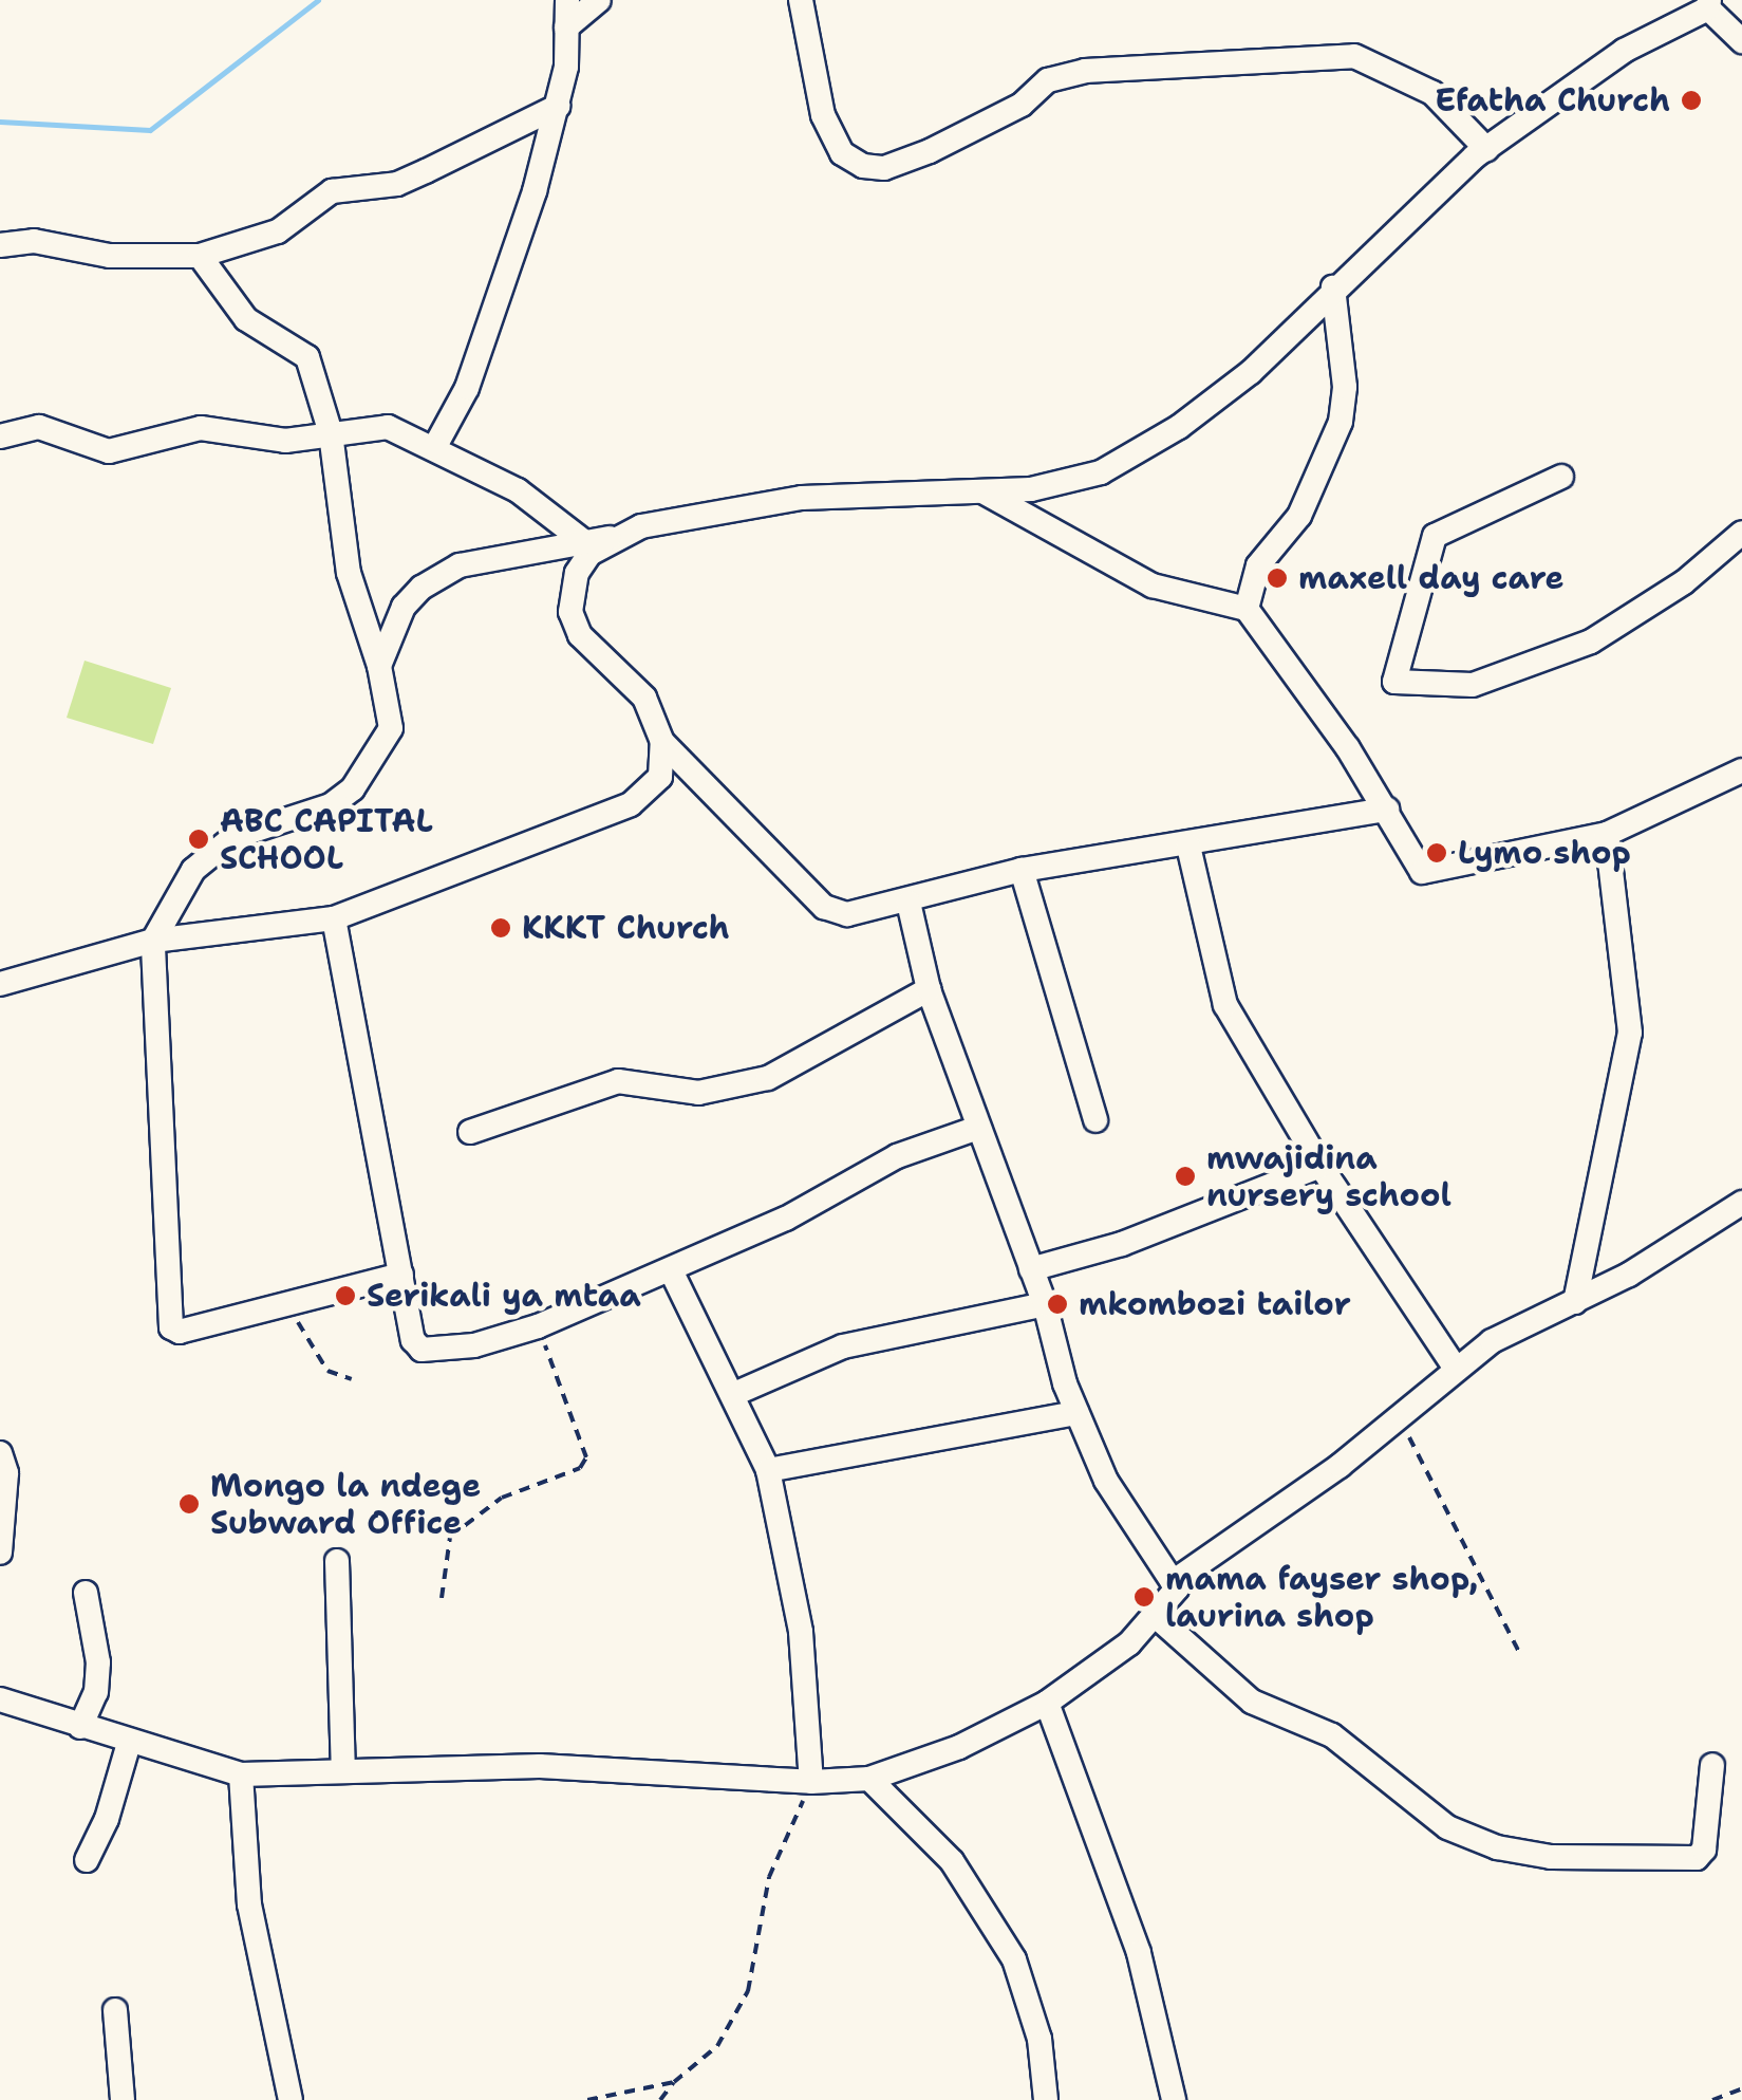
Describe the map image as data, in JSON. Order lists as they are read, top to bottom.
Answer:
{
  "places": [
    "Efatha Church",
    "maxell day care",
    "ABC CAPITAL SCHOOL",
    "Lymo shop",
    "KKKT Church",
    "mwajidina nursery school",
    "Serikali ya mtaa",
    "mkombozi tailor",
    "Mongo la ndege Subward Office",
    "mama fayser shop, laurina shop"
  ]
}
